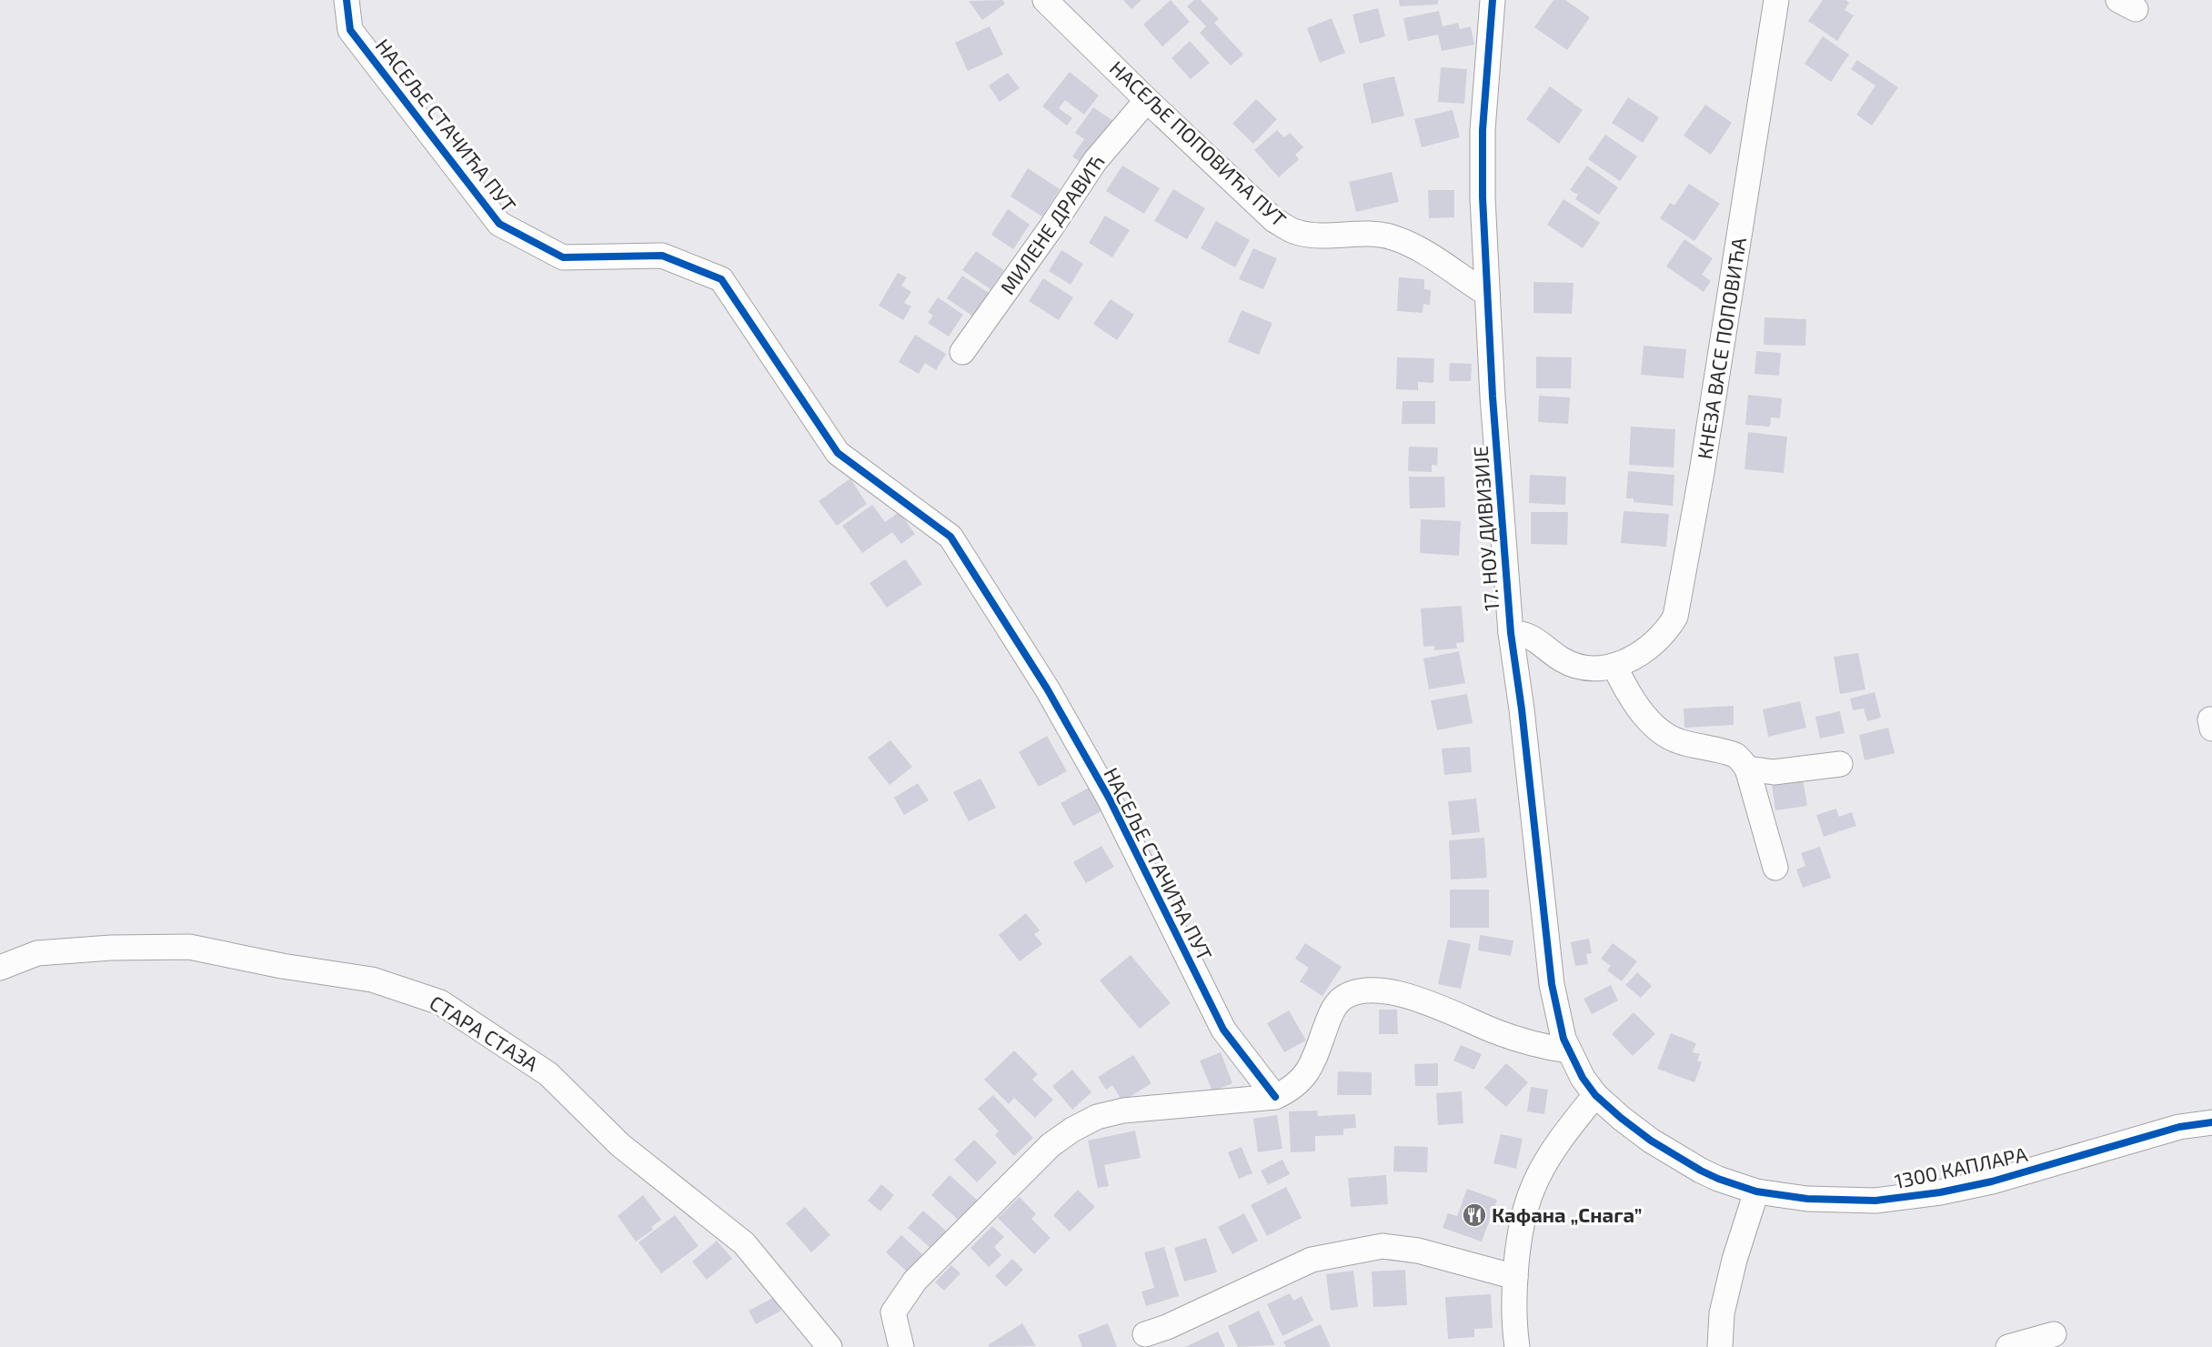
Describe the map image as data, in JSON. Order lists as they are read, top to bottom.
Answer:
{
  "streets": {
    "street": [
      "НАСЕЉЕ СТАЧИЋА ПУТ",
      "НАСЕЉЕ ПОПОВИЋА ПУТ",
      "МИЛЕНЕ ДРАВИЋ",
      "КНЕЗА ВАСЕ ПОПОВИЋА",
      "17. НОУ ДИВИЗИЈЕ",
      "СТАРА СТАЗА",
      "1300 КАПЛАРА"
    ]
  },
  "crossings": [
    ["НАСЕЉЕ ПОПОВИЋА ПУТ", "МИЛЕНЕ ДРАВИЋ"],
    ["НАСЕЉЕ ПОПОВИЋА ПУТ", "17. НОУ ДИВИЗИЈЕ"],
    ["КНЕЗА ВАСЕ ПОПОВИЋА", "17. НОУ ДИВИЗИЈЕ"],
    ["17. НОУ ДИВИЗИЈЕ", "1300 КАПЛАРА"]
  ],
  "places": {
    "restaurant": ["Кафана „Снага”"]
  }
}
